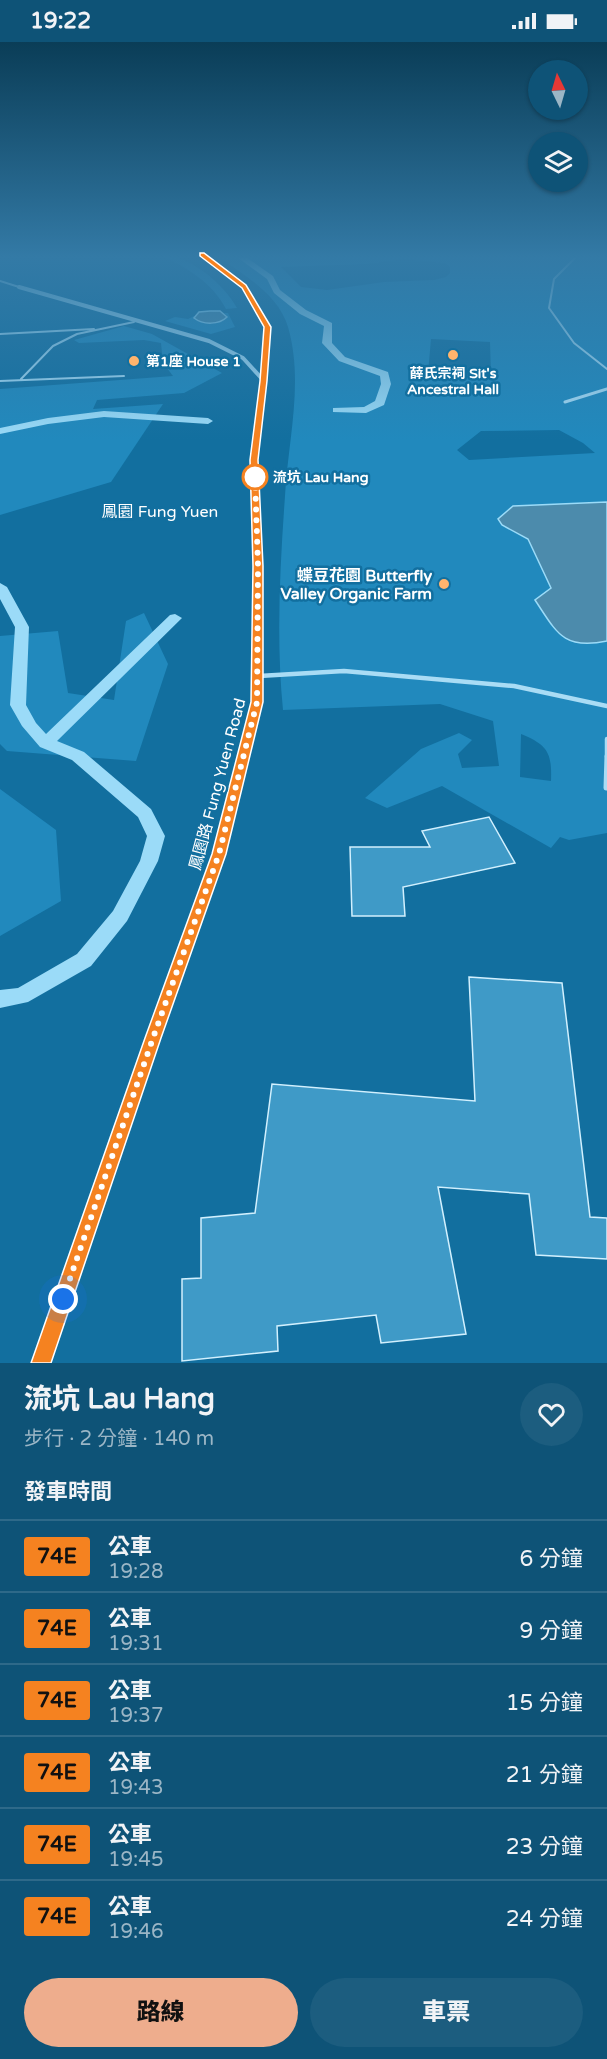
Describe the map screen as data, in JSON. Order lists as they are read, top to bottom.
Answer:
{
  "streets": {
    "street": ["鳳園路 Fung Yuen Road"]
  },
  "districts": ["鳳園 Fung Yuen"],
  "places": [
    "薛氏宗祠 Sit's Ancestral Hall",
    "第1座 House 1",
    "流坑 Lau Hang",
    "蝶豆花園 Butterfly Valley Organic Farm"
  ],
  "lines": ["bus line 74E"],
  "north": "top",
  "page": {
    "status": "19:22",
    "heading": [
      ["流坑 Lau Hang", "步行 · 2 分鐘 · 140 m"],
      "發車時間"
    ],
    "list": [
      {
        "mark": "74E",
        "name": "公車",
        "note": "19:28",
        "value": "6 分鐘"
      },
      {
        "mark": "74E",
        "name": "公車",
        "note": "19:31",
        "value": "9 分鐘"
      },
      {
        "mark": "74E",
        "name": "公車",
        "note": "19:37",
        "value": "15 分鐘"
      },
      {
        "mark": "74E",
        "name": "公車",
        "note": "19:43",
        "value": "21 分鐘"
      },
      {
        "mark": "74E",
        "name": "公車",
        "note": "19:45",
        "value": "23 分鐘"
      },
      {
        "mark": "74E",
        "name": "公車",
        "note": "19:46",
        "value": "24 分鐘"
      }
    ],
    "buttons": ["路線", "車票"]
  }
}
